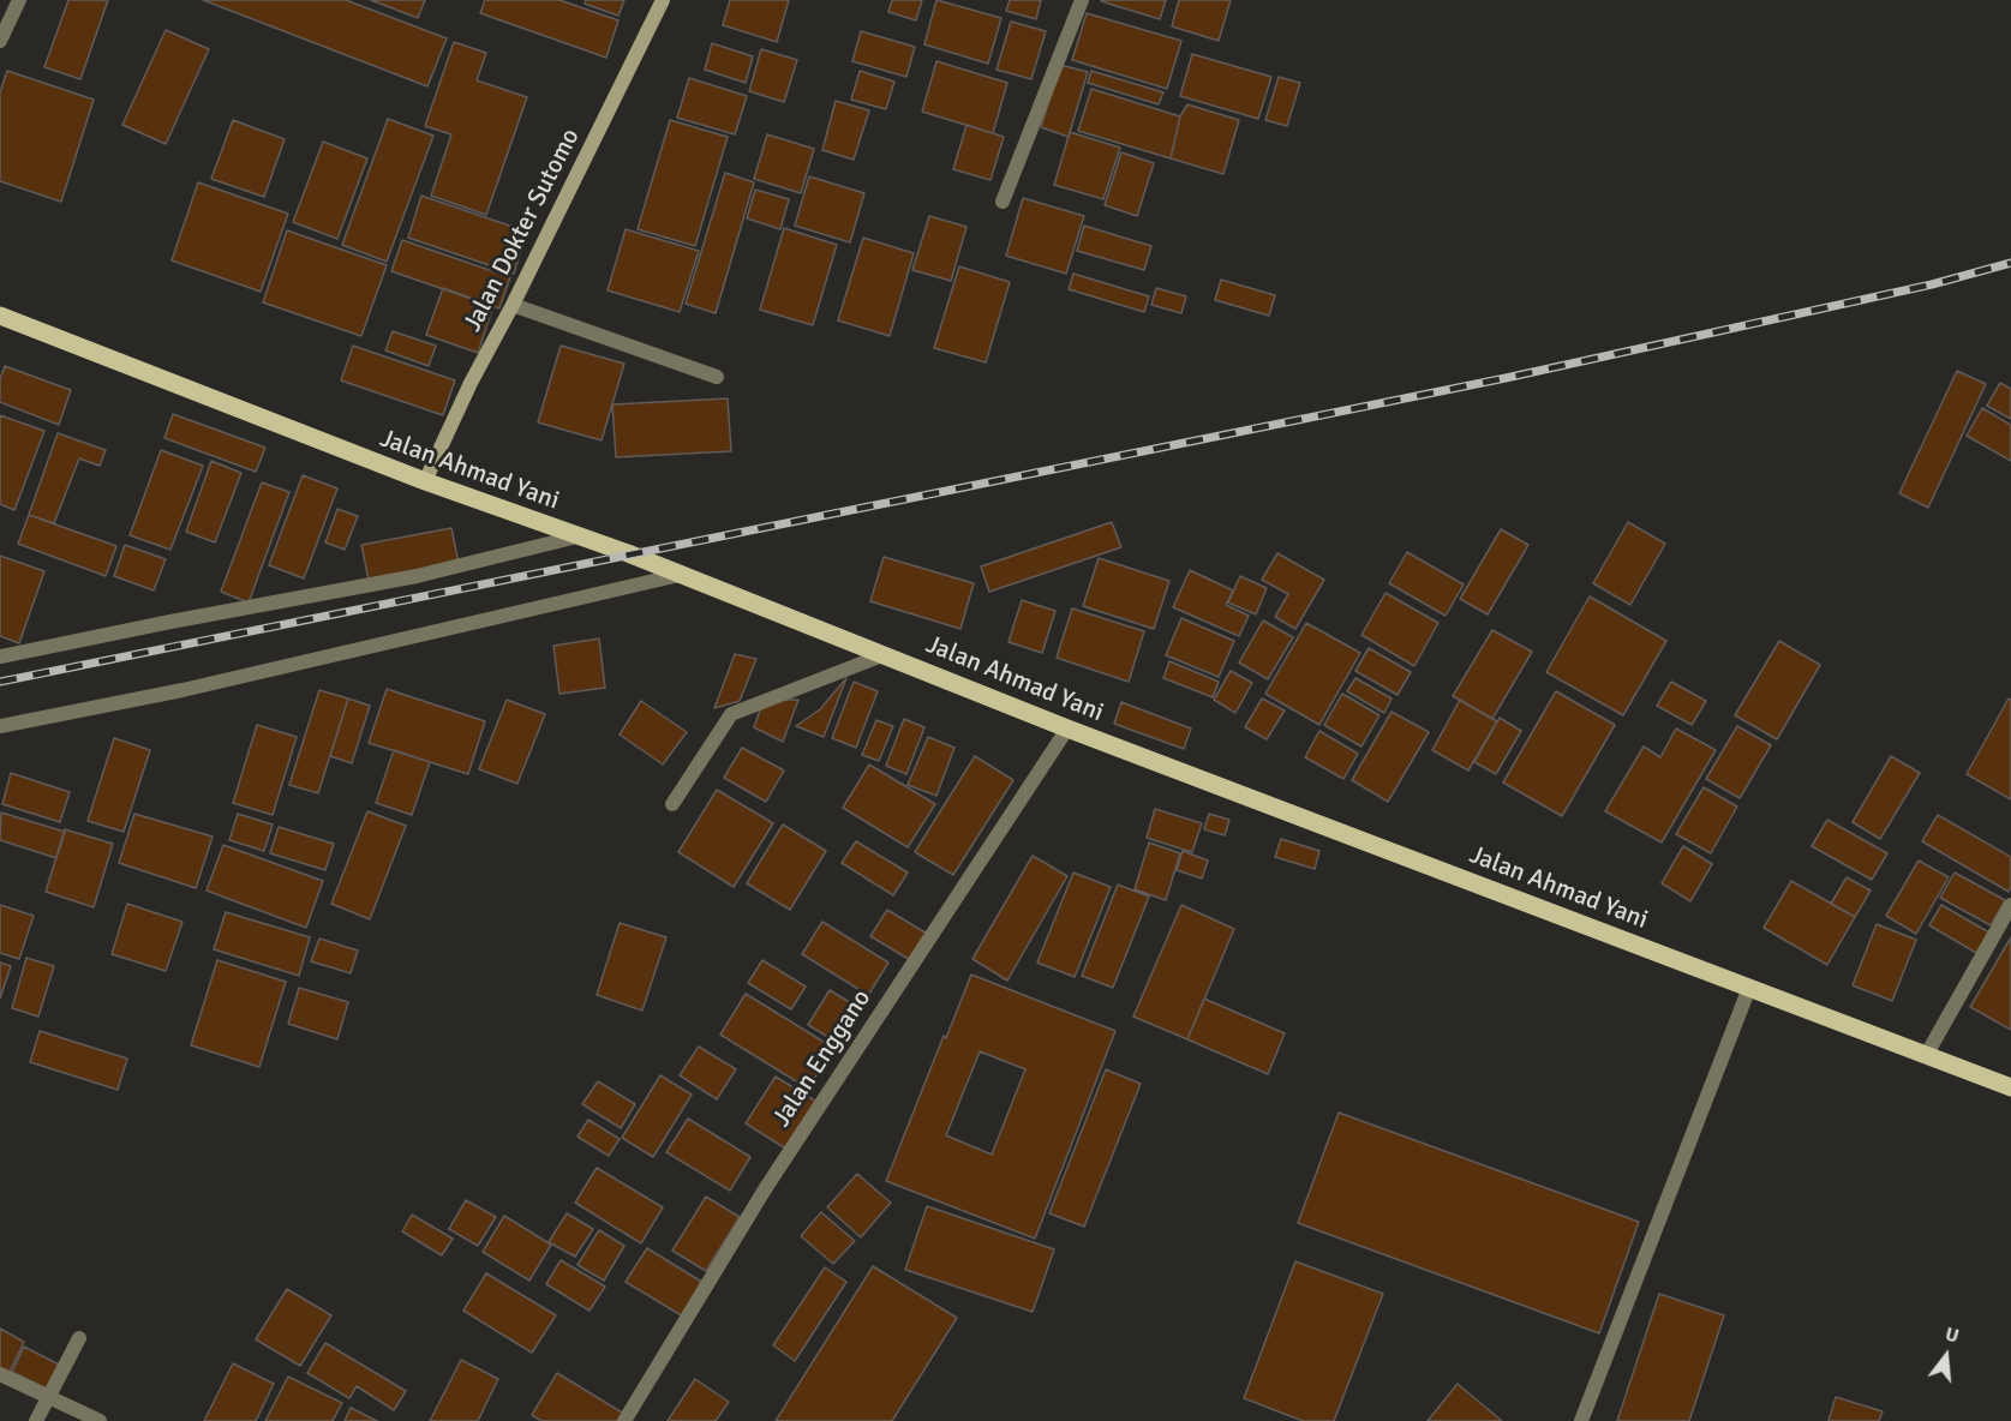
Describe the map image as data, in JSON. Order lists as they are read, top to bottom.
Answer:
{
  "streets": {
    "main road": ["Jalan Dokter Sutomo", "Jalan Ahmad Yani"],
    "street": ["Jalan Enggano"]
  },
  "crossings": [
    ["Jalan Dokter Sutomo", "Jalan Ahmad Yani"],
    ["Jalan Ahmad Yani", "Jalan Enggano"]
  ],
  "north": "top"
}
